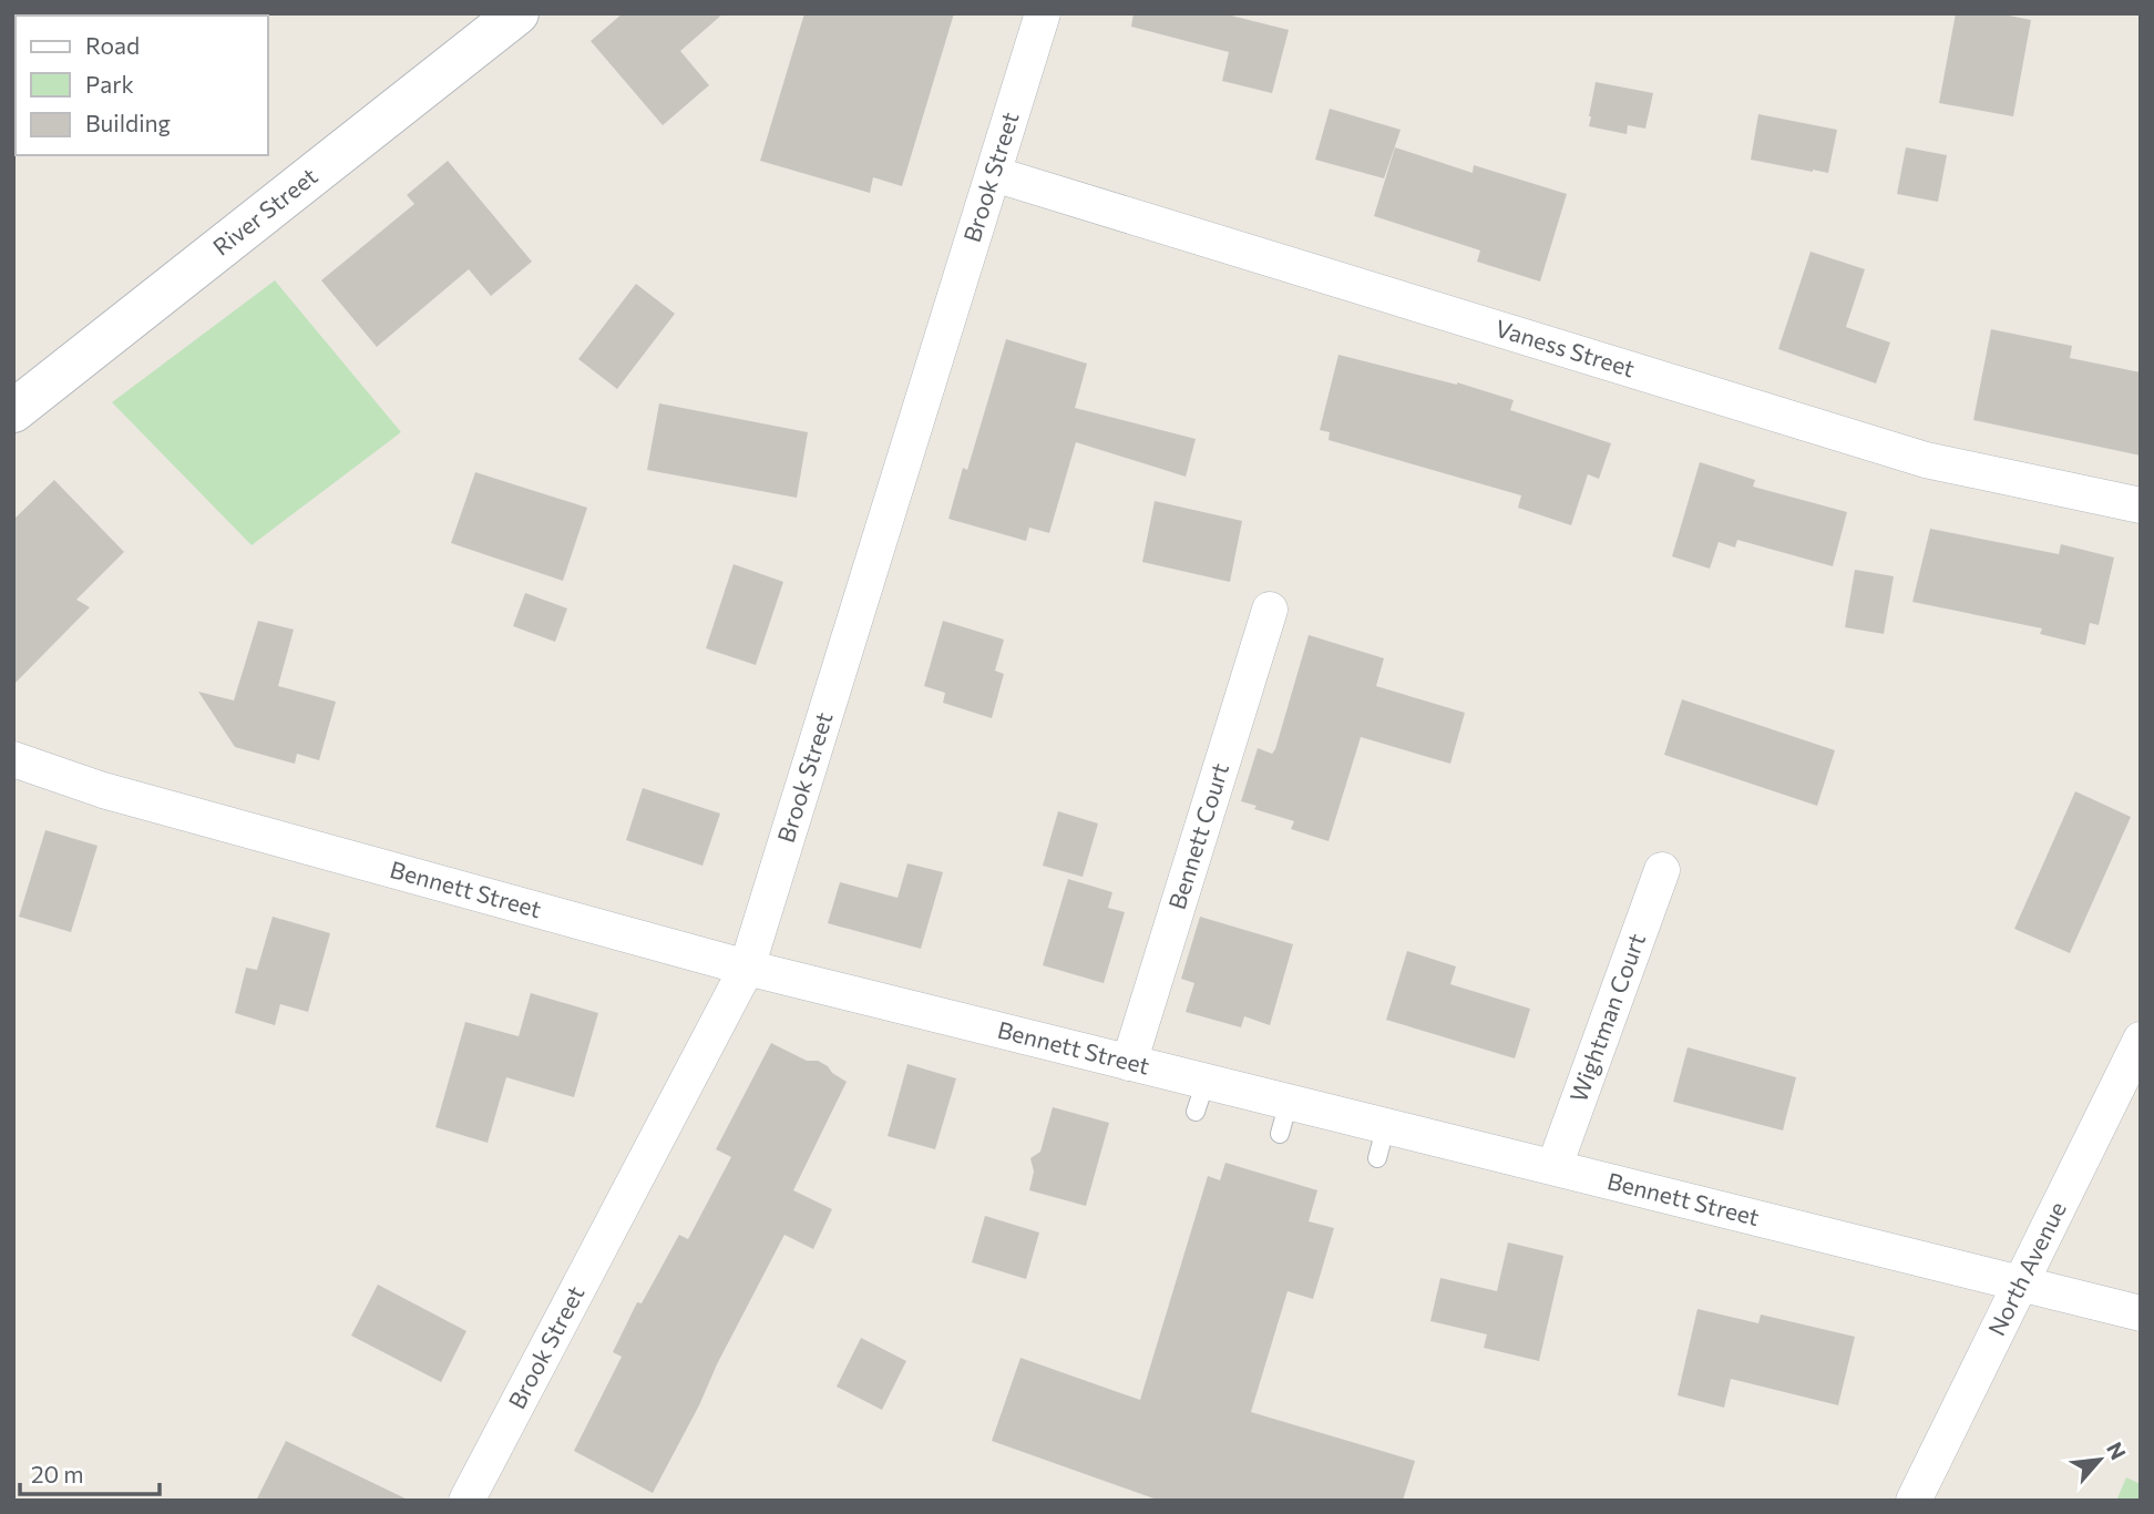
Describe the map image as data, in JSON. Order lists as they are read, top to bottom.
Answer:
{
  "streets": {
    "street": [
      "Brook Street",
      "River Street",
      "Vaness Street",
      "Bennett Court",
      "Bennett Street",
      "Wightman Court",
      "North Avenue"
    ]
  },
  "crossings": [
    ["Brook Street", "Vaness Street"],
    ["Brook Street", "Bennett Street"],
    ["Bennett Court", "Bennett Street"],
    ["Bennett Street", "Wightman Court"],
    ["Bennett Street", "North Avenue"]
  ],
  "legend": ["Road", "Park", "Building"],
  "scale_bar": "20 m",
  "north": "top right"
}
